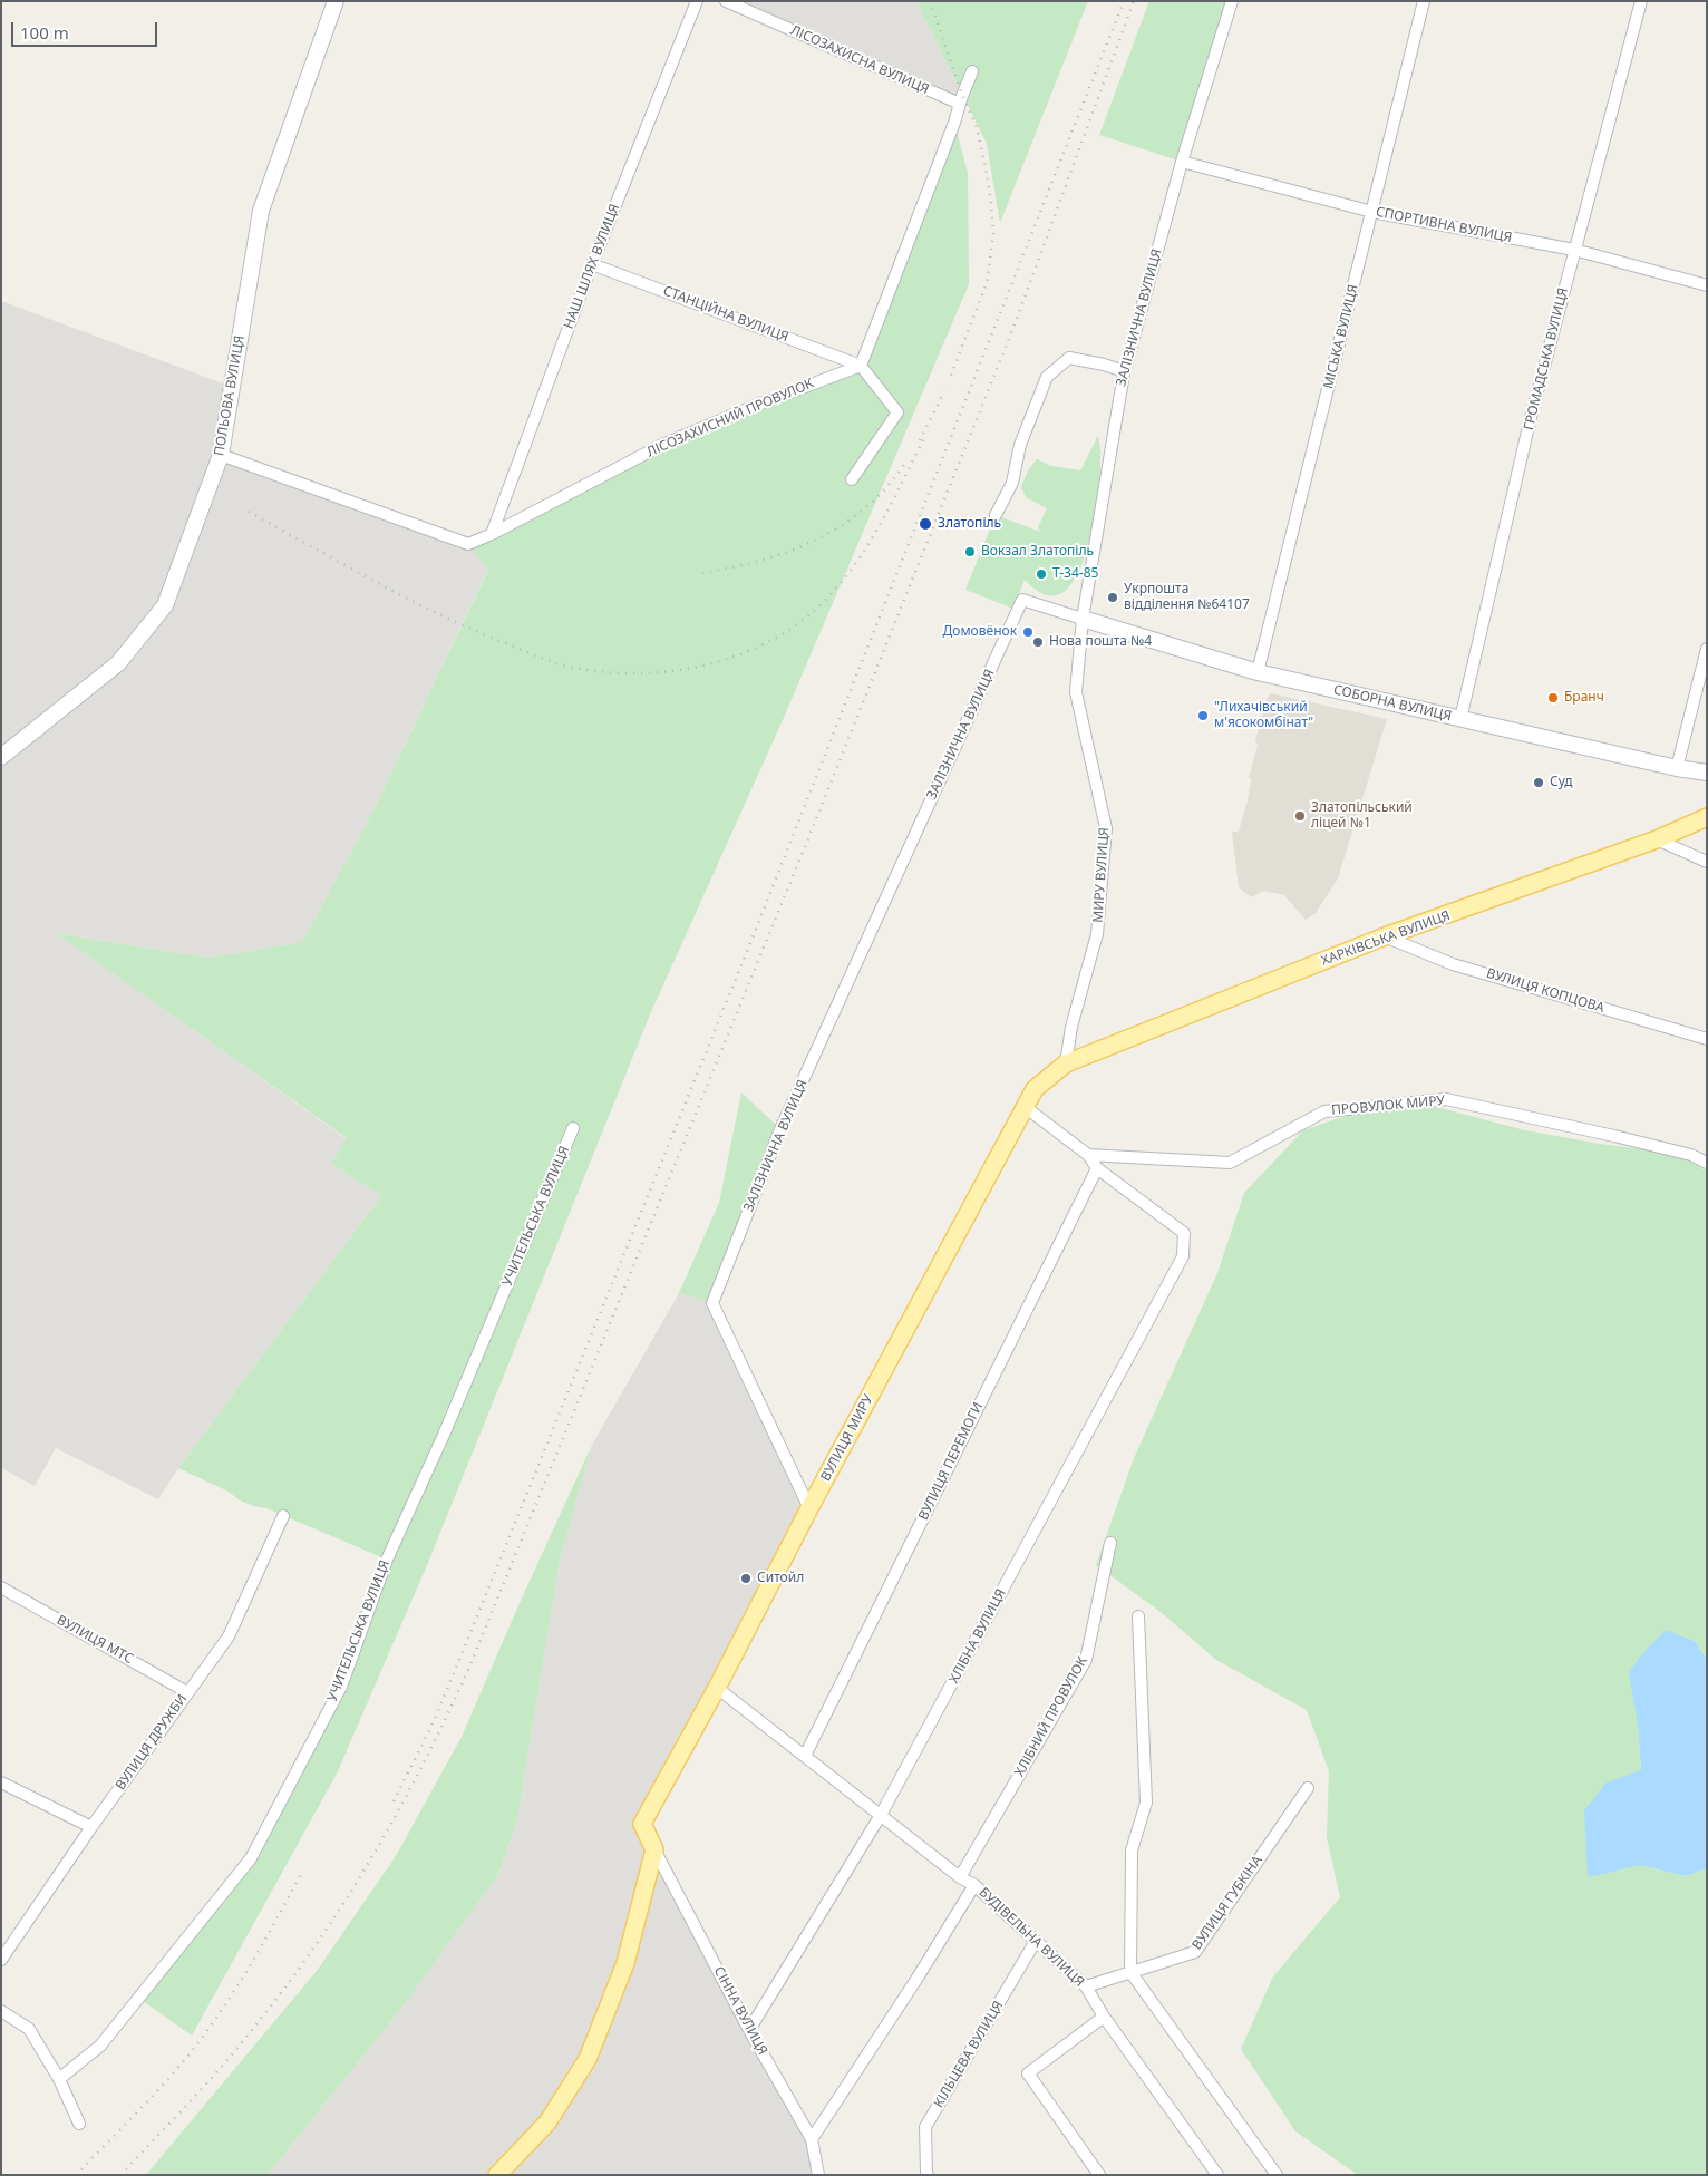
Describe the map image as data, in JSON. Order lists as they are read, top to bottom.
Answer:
{
  "streets": {
    "main road": [
      "ПОЛЬОВА ВУЛИЦЯ",
      "СОБОРНА ВУЛИЦЯ",
      "ХАРКІВСЬКА ВУЛИЦЯ",
      "ВУЛИЦЯ МИРУ"
    ],
    "street": [
      "ЛІСОЗАХИСНА ВУЛИЦЯ",
      "СПОРТИВНА ВУЛИЦЯ",
      "НАШ ШЛЯХ ВУЛИЦЯ",
      "СТАНЦІЙНА ВУЛИЦЯ",
      "ЗАЛІЗНИЧНА ВУЛИЦЯ",
      "МІСЬКА ВУЛИЦЯ",
      "ГРОМАДСЬКА ВУЛИЦЯ",
      "ЛІСОЗАХИСНИЙ ПРОВУЛОК",
      "МИРУ ВУЛИЦЯ",
      "ВУЛИЦЯ КОПЦОВА",
      "ПРОВУЛОК МИРУ",
      "УЧИТЕЛЬСЬКА ВУЛИЦЯ",
      "ВУЛИЦЯ ПЕРЕМОГИ",
      "ХЛІБНА ВУЛИЦЯ",
      "ВУЛИЦЯ МТС",
      "ХЛІБНИЙ ПРОВУЛОК",
      "ВУЛИЦЯ ДРУЖБИ",
      "ВУЛИЦЯ ГУБКІНА",
      "БУДІВЕЛЬНА ВУЛИЦЯ",
      "СІННА ВУЛИЦЯ",
      "КІЛЬЦЕВА ВУЛИЦЯ"
    ]
  },
  "crossings": [
    ["СПОРТИВНА ВУЛИЦЯ", "ЗАЛІЗНИЧНА ВУЛИЦЯ"],
    ["СПОРТИВНА ВУЛИЦЯ", "МІСЬКА ВУЛИЦЯ"],
    ["СПОРТИВНА ВУЛИЦЯ", "ГРОМАДСЬКА ВУЛИЦЯ"],
    ["НАШ ШЛЯХ ВУЛИЦЯ", "СТАНЦІЙНА ВУЛИЦЯ"],
    ["НАШ ШЛЯХ ВУЛИЦЯ", "ЛІСОЗАХИСНИЙ ПРОВУЛОК"],
    ["СТАНЦІЙНА ВУЛИЦЯ", "ЛІСОЗАХИСНИЙ ПРОВУЛОК"],
    ["ЗАЛІЗНИЧНА ВУЛИЦЯ", "СОБОРНА ВУЛИЦЯ"],
    ["ЗАЛІЗНИЧНА ВУЛИЦЯ", "МИРУ ВУЛИЦЯ"],
    ["ЗАЛІЗНИЧНА ВУЛИЦЯ", "ВУЛИЦЯ МИРУ"],
    ["МІСЬКА ВУЛИЦЯ", "СОБОРНА ВУЛИЦЯ"],
    ["ГРОМАДСЬКА ВУЛИЦЯ", "СОБОРНА ВУЛИЦЯ"],
    ["ПОЛЬОВА ВУЛИЦЯ", "ЛІСОЗАХИСНИЙ ПРОВУЛОК"],
    ["СОБОРНА ВУЛИЦЯ", "МИРУ ВУЛИЦЯ"],
    ["МИРУ ВУЛИЦЯ", "ХАРКІВСЬКА ВУЛИЦЯ"],
    ["МИРУ ВУЛИЦЯ", "ВУЛИЦЯ МИРУ"],
    ["ХАРКІВСЬКА ВУЛИЦЯ", "ВУЛИЦЯ КОПЦОВА"],
    ["ХАРКІВСЬКА ВУЛИЦЯ", "ВУЛИЦЯ МИРУ"],
    ["ВУЛИЦЯ МИРУ", "БУДІВЕЛЬНА ВУЛИЦЯ"],
    ["ВУЛИЦЯ МИРУ", "СІННА ВУЛИЦЯ"],
    ["ВУЛИЦЯ ПЕРЕМОГИ", "ХЛІБНА ВУЛИЦЯ"],
    ["ВУЛИЦЯ ПЕРЕМОГИ", "БУДІВЕЛЬНА ВУЛИЦЯ"],
    ["ХЛІБНА ВУЛИЦЯ", "БУДІВЕЛЬНА ВУЛИЦЯ"],
    ["ХЛІБНА ВУЛИЦЯ", "СІННА ВУЛИЦЯ"],
    ["ВУЛИЦЯ МТС", "ВУЛИЦЯ ДРУЖБИ"],
    ["ХЛІБНИЙ ПРОВУЛОК", "БУДІВЕЛЬНА ВУЛИЦЯ"],
    ["ВУЛИЦЯ ГУБКІНА", "БУДІВЕЛЬНА ВУЛИЦЯ"],
    ["БУДІВЕЛЬНА ВУЛИЦЯ", "КІЛЬЦЕВА ВУЛИЦЯ"]
  ],
  "places": [
    "Златопіль",
    "Вокзал Златопіль",
    "Т-34-85",
    "Укрпошта відділення №64107",
    "Домовёнок",
    "Нова пошта №4",
    "Бранч",
    "\"Лихачівський м'ясокомбінат\"",
    "Суд",
    "Златопільський ліцей №1",
    "Ситойл"
  ],
  "scale_bar": "100 m"
}
